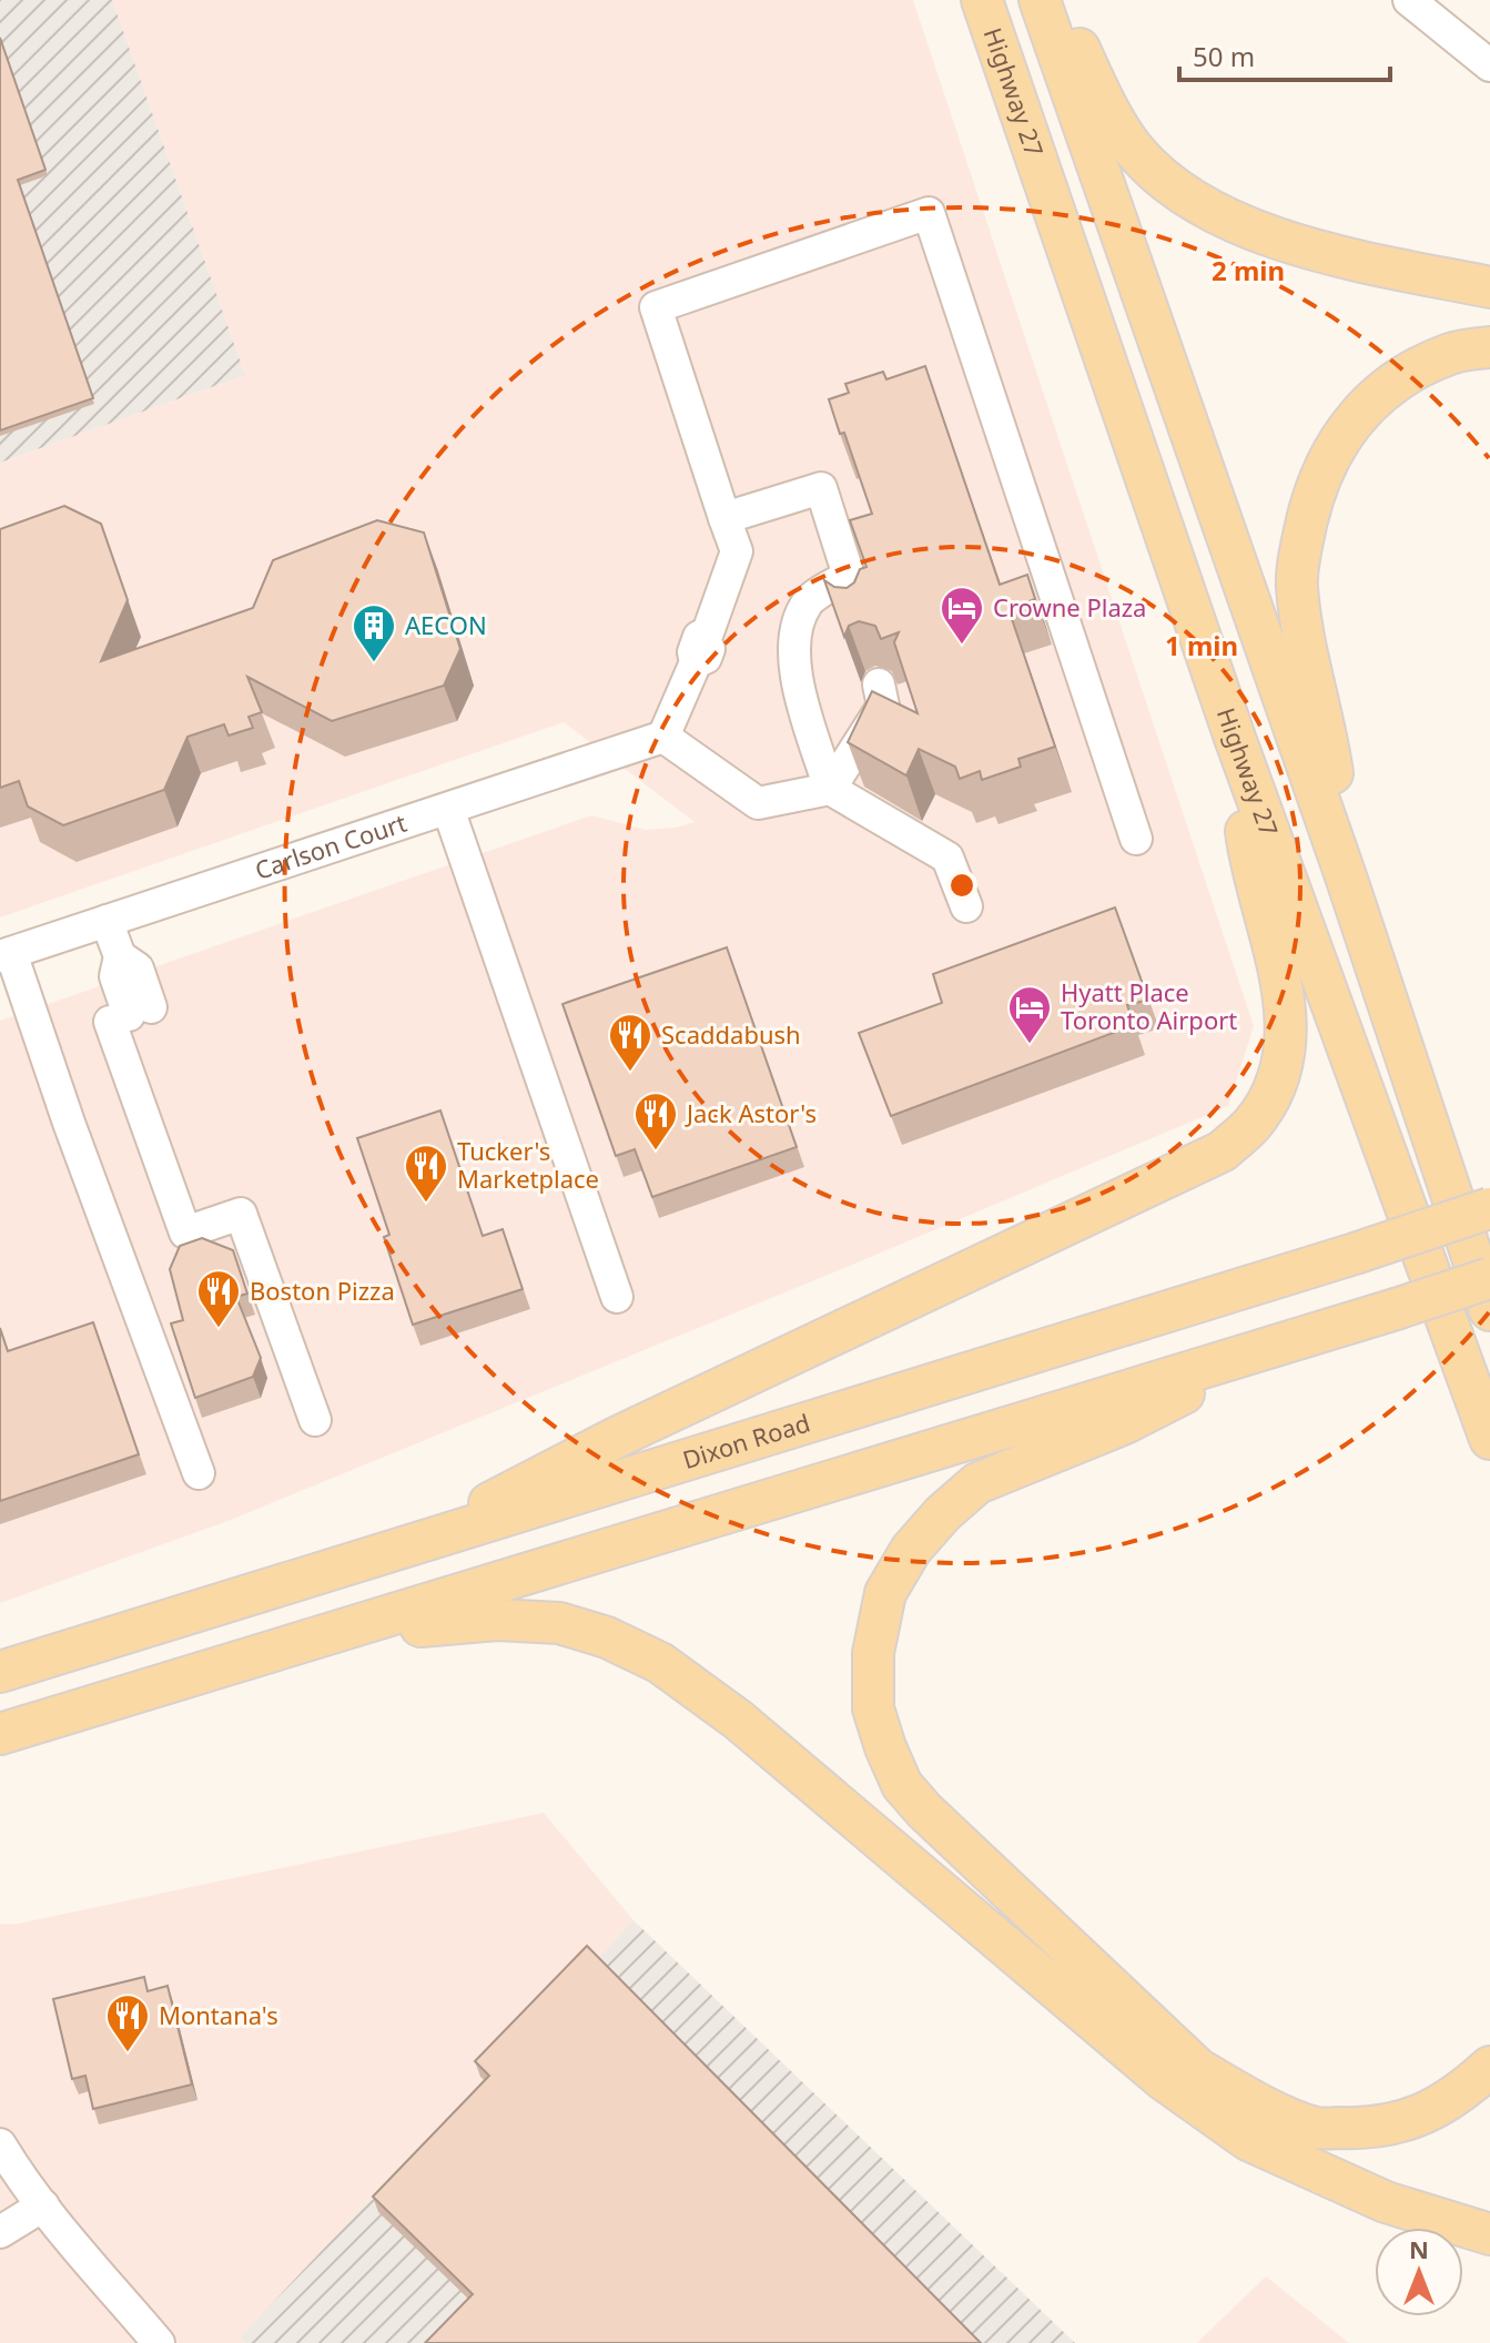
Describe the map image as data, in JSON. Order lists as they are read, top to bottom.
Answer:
{
  "streets": {
    "main road": ["Highway 27", "Dixon Road"],
    "street": ["Carlson Court"]
  },
  "places": {
    "hotel": ["Crowne Plaza", "Hyatt Place Toronto Airport"],
    "building": ["AECON"],
    "restaurant": [
      "Scaddabush",
      "Jack Astor's",
      "Tucker's Marketplace",
      "Boston Pizza",
      "Montana's"
    ]
  },
  "scale_bar": "50 m",
  "north": "top",
  "rings": ["2 min", "1 min"]
}
